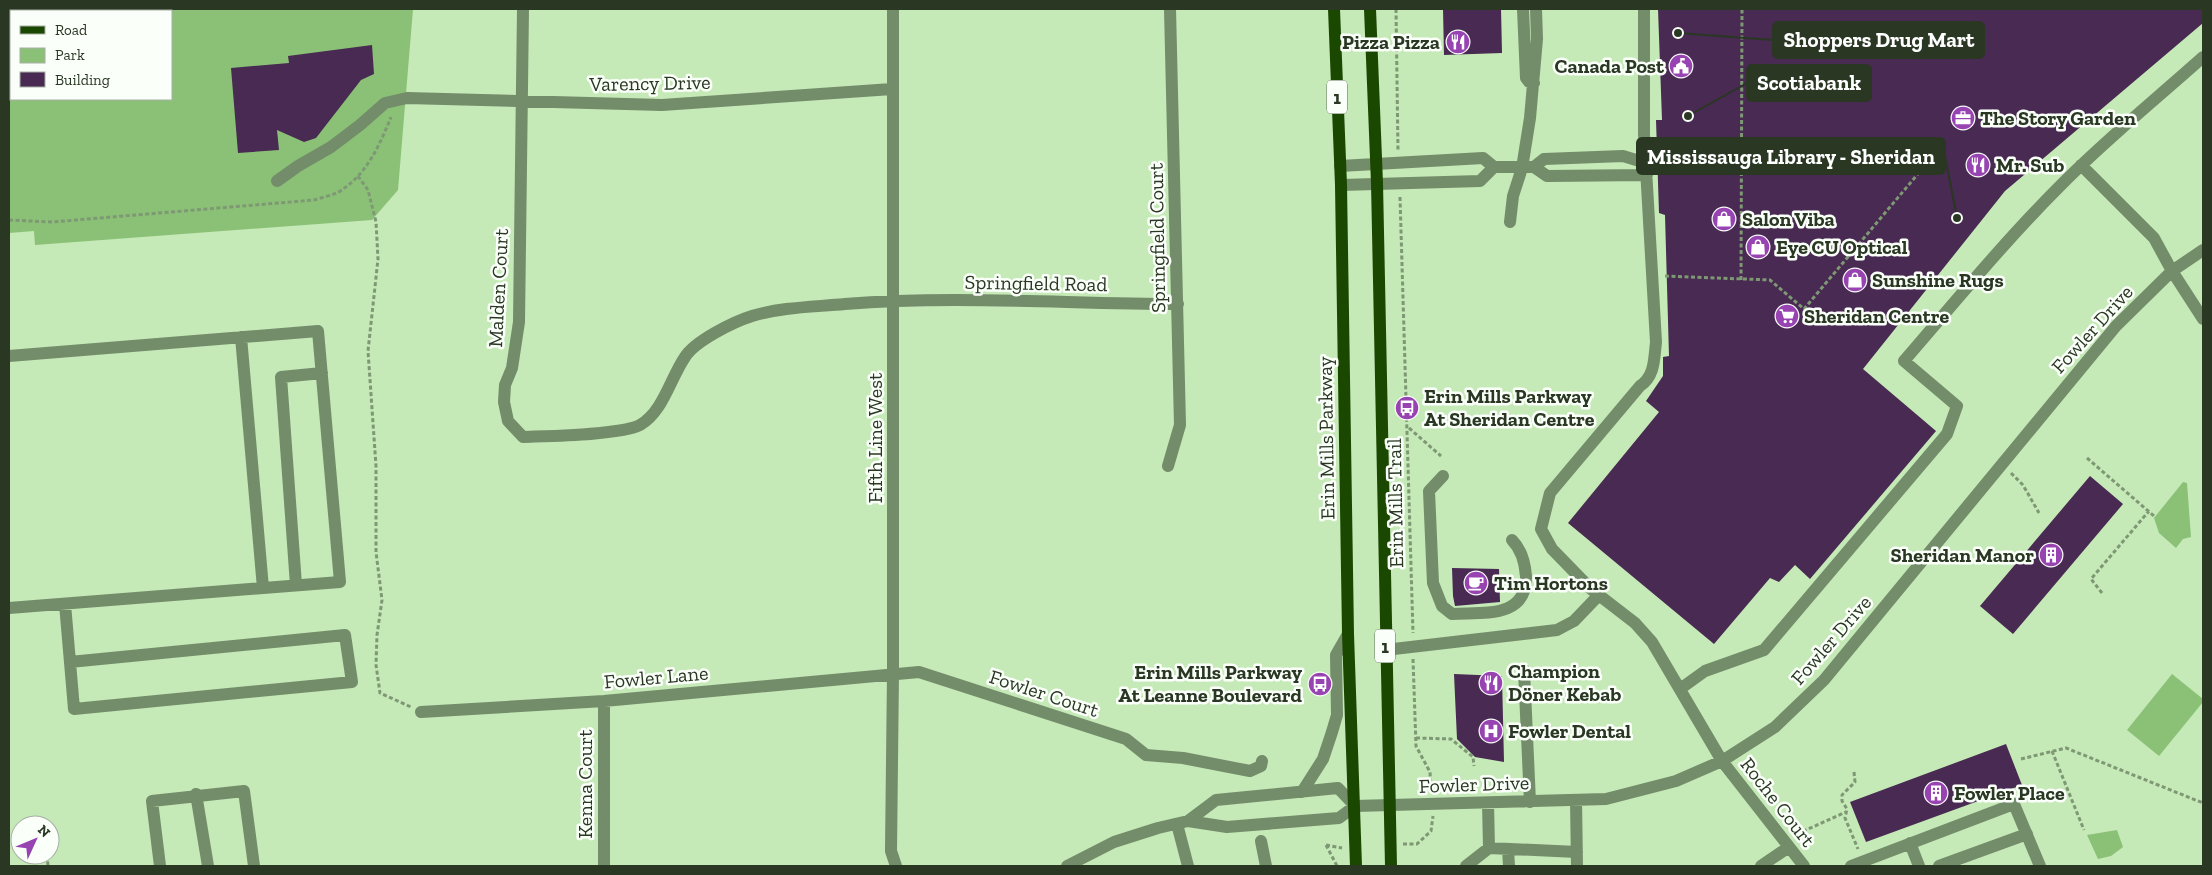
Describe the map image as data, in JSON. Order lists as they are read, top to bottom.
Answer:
{
  "streets": {
    "main road": ["1", "Erin Mills Parkway"],
    "street": [
      "Varency Drive",
      "Springfield Court",
      "Springfield Road",
      "Malden Court",
      "Fowler Drive",
      "Fifth Line West",
      "Fowler Lane",
      "Fowler Court",
      "Kenna Court",
      "Roche Court"
    ],
    "path": ["Erin Mills Trail"]
  },
  "crossings": [
    ["Varency Drive", "Malden Court"],
    ["Varency Drive", "Fifth Line West"],
    ["1", "Fowler Drive"],
    ["Springfield Court", "Springfield Road"],
    ["Springfield Road", "Malden Court"],
    ["Springfield Road", "Fifth Line West"],
    ["Malden Court", "Fifth Line West"],
    ["Fowler Drive", "Erin Mills Parkway"],
    ["Fowler Drive", "Roche Court"],
    ["Fifth Line West", "Fowler Lane"],
    ["Fifth Line West", "Fowler Court"],
    ["Fowler Lane", "Fowler Court"],
    ["Fowler Lane", "Kenna Court"]
  ],
  "places": {
    "other": ["Shoppers Drug Mart", "Scotiabank", "Mississauga Library - Sheridan"],
    "restaurant": ["Pizza Pizza", "Mr. Sub", "Champion Döner Kebab"],
    "public building": ["Canada Post"],
    "office": ["The Story Garden"],
    "shop": ["Salon Viba", "Eye CU Optical", "Sunshine Rugs"],
    "supermarket": ["Sheridan Centre"],
    "bus stop": ["Erin Mills Parkway At Sheridan Centre", "Erin Mills Parkway At Leanne Boulevard"],
    "building": ["Sheridan Manor", "Fowler Place"],
    "cafe": ["Tim Hortons"],
    "hospital": ["Fowler Dental"]
  },
  "legend": ["Road", "Park", "Building"],
  "north": "top right"
}
